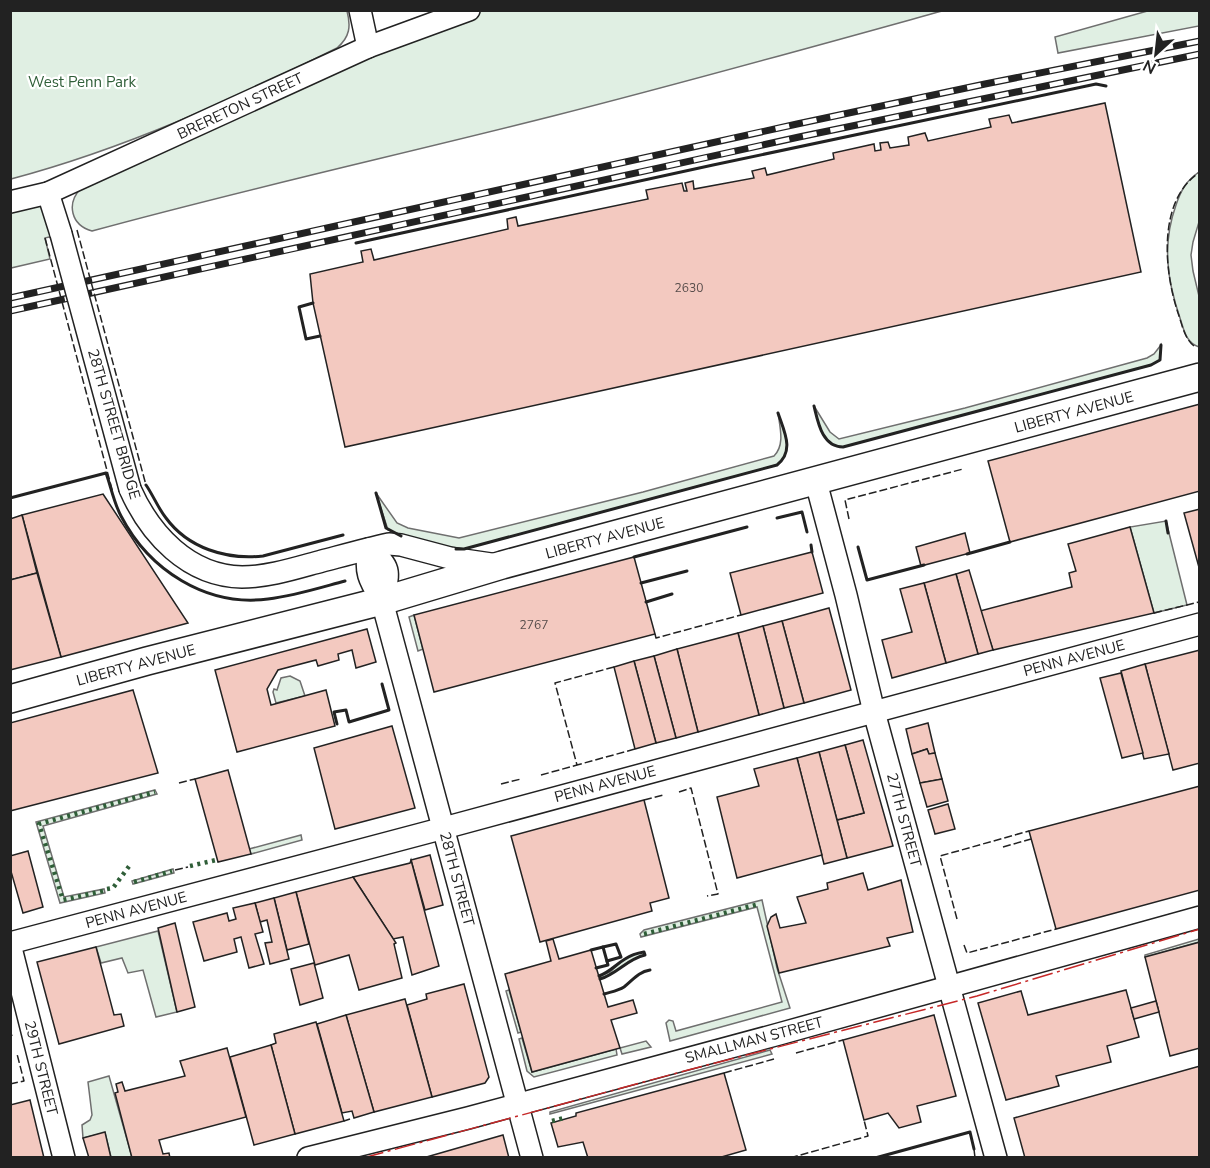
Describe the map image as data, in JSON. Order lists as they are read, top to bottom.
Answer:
{
  "streets": {
    "main road": ["LIBERTY AVENUE"],
    "street": [
      "BRERETON STREET",
      "28TH STREET BRIDGE",
      "PENN AVENUE",
      "27TH STREET",
      "28TH STREET",
      "SMALLMAN STREET",
      "29TH STREET"
    ]
  },
  "crossings": [
    ["BRERETON STREET", "28TH STREET BRIDGE"],
    ["LIBERTY AVENUE", "28TH STREET BRIDGE"],
    ["LIBERTY AVENUE", "27TH STREET"],
    ["LIBERTY AVENUE", "28TH STREET"],
    ["28TH STREET BRIDGE", "28TH STREET"],
    ["PENN AVENUE", "27TH STREET"],
    ["PENN AVENUE", "28TH STREET"],
    ["PENN AVENUE", "29TH STREET"],
    ["27TH STREET", "SMALLMAN STREET"],
    ["28TH STREET", "SMALLMAN STREET"]
  ],
  "parks": ["West Penn Park"],
  "house_numbers": ["2630", "2767"],
  "north": "bottom left"
}
